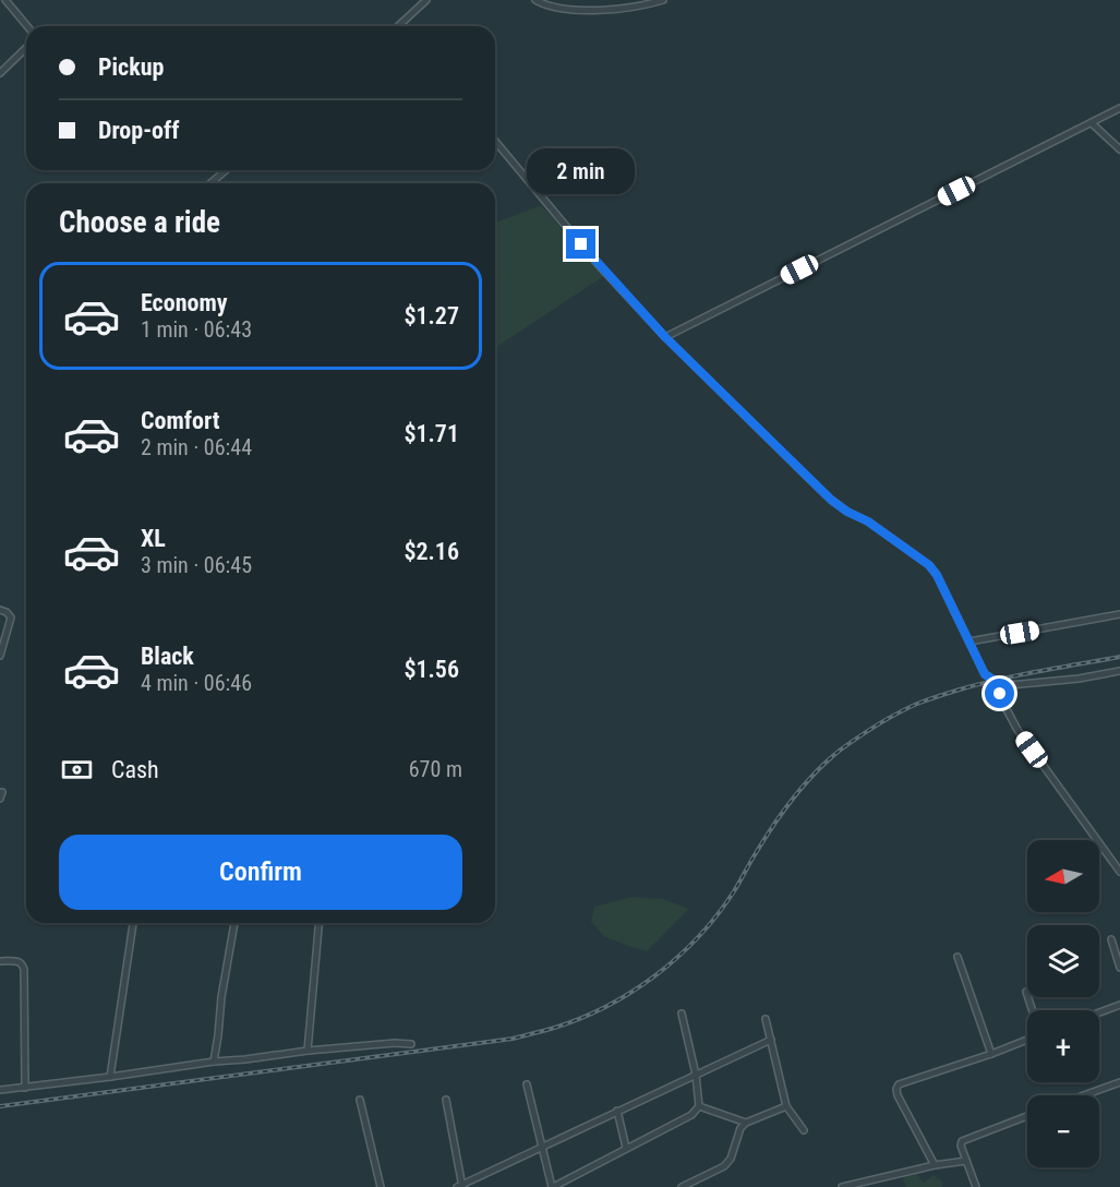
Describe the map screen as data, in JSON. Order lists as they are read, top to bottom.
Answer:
{
  "north": "left",
  "page": {
    "banner": ["Pickup", "Drop-off"],
    "bubble": "2 min",
    "heading": "Choose a ride",
    "list": [
      {
        "name": "Economy",
        "note": "1 min · 06:43",
        "value": "$1.27"
      },
      {
        "name": "Comfort",
        "note": "2 min · 06:44",
        "value": "$1.71"
      },
      {
        "name": "XL",
        "note": "3 min · 06:45",
        "value": "$2.16"
      },
      {
        "name": "Black",
        "note": "4 min · 06:46",
        "value": "$1.56"
      }
    ],
    "pay": ["Cash", "670 m"],
    "buttons": "Confirm",
    "map_buttons": ["+", "−"]
  }
}
